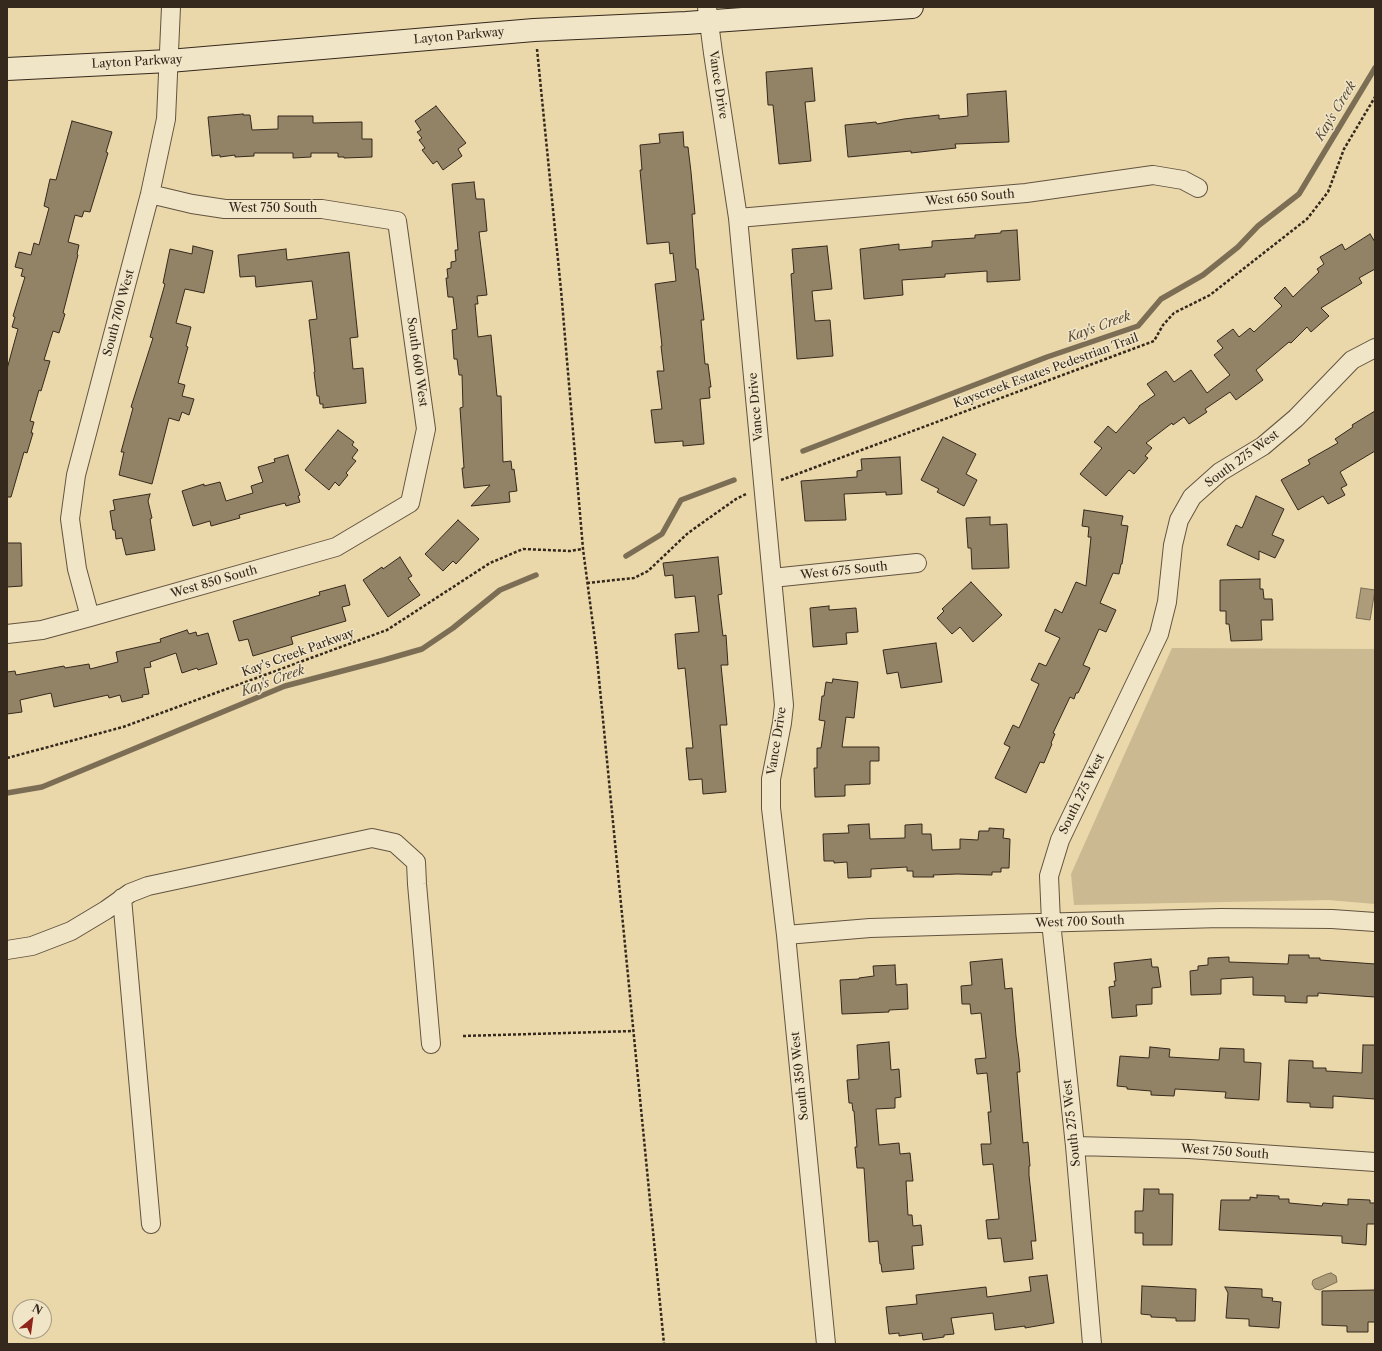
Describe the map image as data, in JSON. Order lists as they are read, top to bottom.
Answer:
{
  "streets": {
    "main road": ["Layton Parkway"],
    "street": [
      "Vance Drive",
      "West 650 South",
      "West 750 South",
      "South 700 West",
      "South 600 West",
      "South 275 West",
      "West 675 South",
      "West 850 South",
      "West 700 South",
      "South 350 West"
    ],
    "path": ["Kayscreek Estates Pedestrian Trail", "Kay's Creek Parkway"]
  },
  "crossings": [
    ["Layton Parkway", "Vance Drive"],
    ["Layton Parkway", "South 700 West"],
    ["Vance Drive", "West 650 South"],
    ["Vance Drive", "West 675 South"],
    ["Vance Drive", "South 350 West"],
    ["West 750 South", "South 700 West"],
    ["West 750 South", "South 600 West"],
    ["West 750 South", "South 275 West"],
    ["South 700 West", "West 850 South"],
    ["South 600 West", "West 850 South"],
    ["South 275 West", "West 700 South"],
    ["West 700 South", "South 350 West"]
  ],
  "water": ["Kay's Creek"],
  "north": "top right"
}
